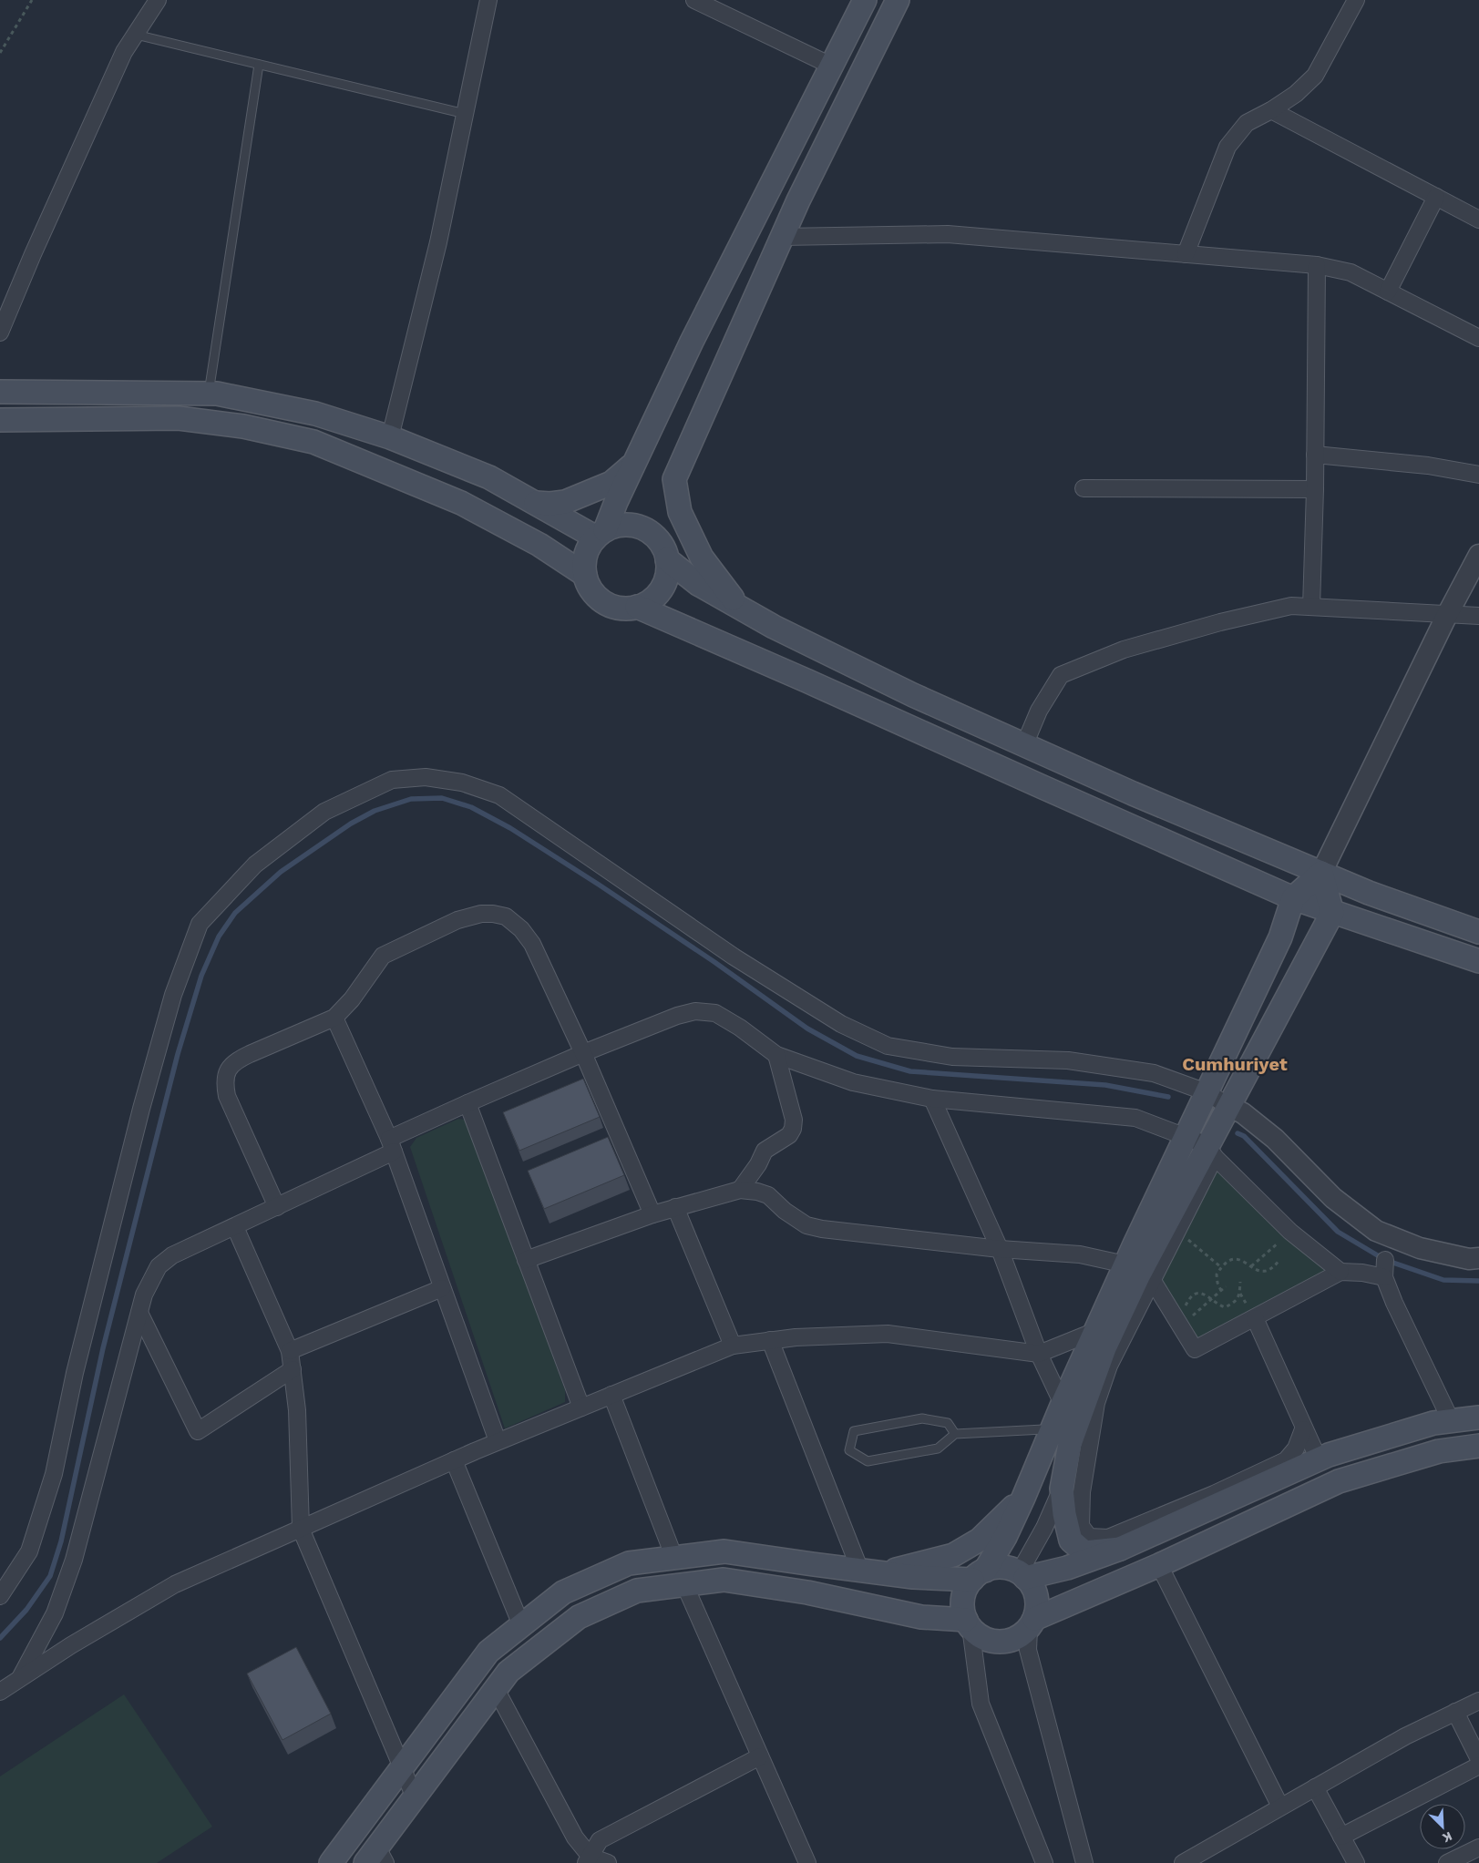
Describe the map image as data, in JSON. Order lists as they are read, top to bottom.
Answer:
{
  "districts": ["Cumhuriyet"],
  "north": "bottom right"
}
